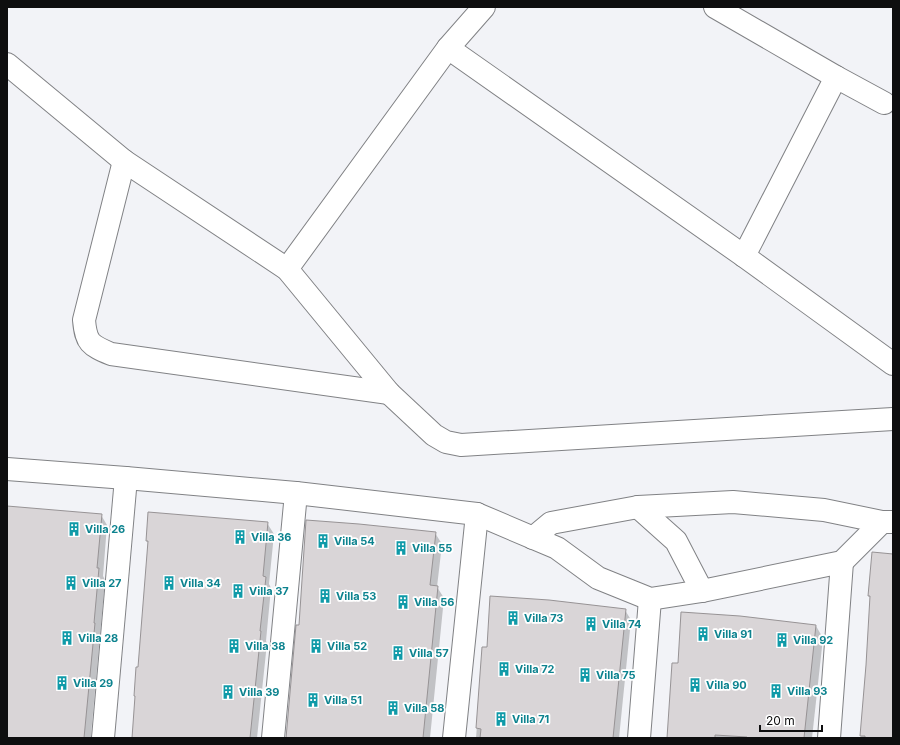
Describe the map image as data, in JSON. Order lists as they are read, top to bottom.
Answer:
{
  "places": {
    "building": [
      "Villa 26",
      "Villa 36",
      "Villa 54",
      "Villa 55",
      "Villa 27",
      "Villa 34",
      "Villa 37",
      "Villa 53",
      "Villa 56",
      "Villa 73",
      "Villa 74",
      "Villa 91",
      "Villa 28",
      "Villa 92",
      "Villa 38",
      "Villa 52",
      "Villa 57",
      "Villa 72",
      "Villa 75",
      "Villa 29",
      "Villa 90",
      "Villa 93",
      "Villa 39",
      "Villa 51",
      "Villa 58",
      "Villa 71"
    ]
  },
  "scale_bar": "20 m"
}
